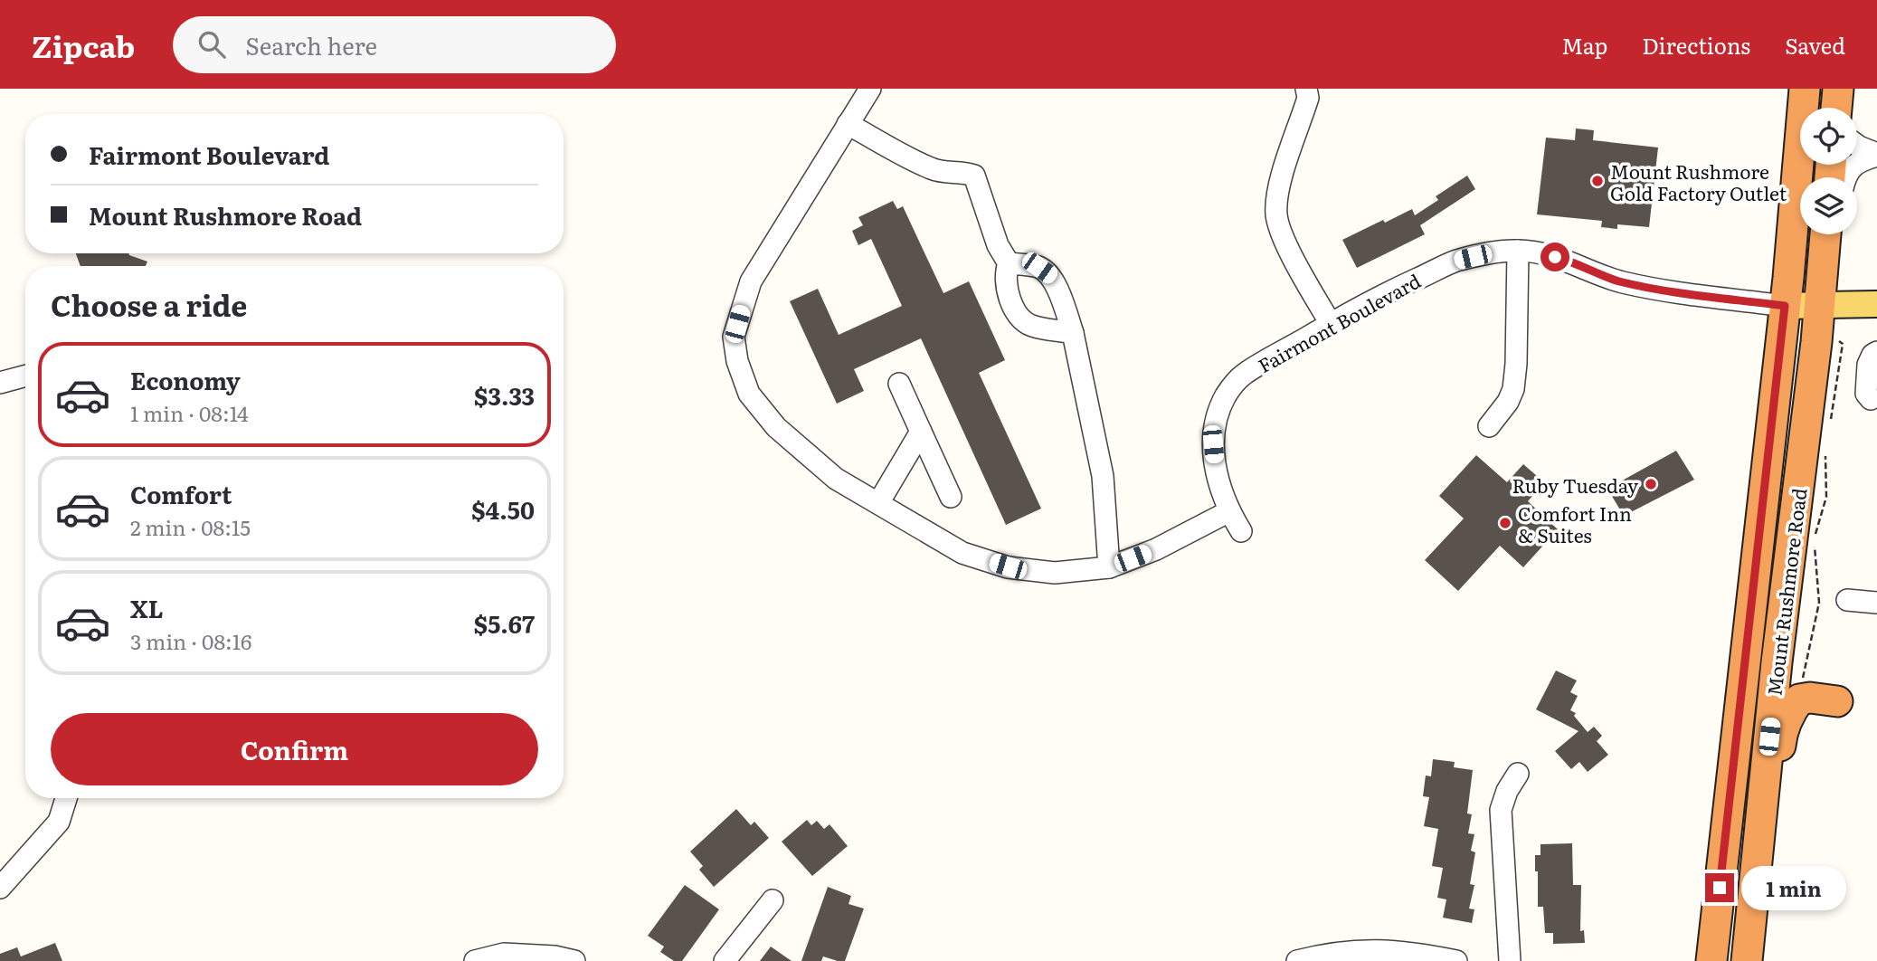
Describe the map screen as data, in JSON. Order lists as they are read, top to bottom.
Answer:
{
  "streets": {
    "highway": ["Mount Rushmore Road"],
    "street": ["Fairmont Boulevard"]
  },
  "crossings": [
    ["Fairmont Boulevard", "Mount Rushmore Road"]
  ],
  "places": ["Mount Rushmore Gold Factory Outlet", "Ruby Tuesday", "Comfort Inn & Suites"],
  "page": {
    "header": "Zipcab",
    "search": "Search here",
    "nav": ["Map", "Directions", "Saved"],
    "banner": ["Fairmont Boulevard", "Mount Rushmore Road"],
    "heading": "Choose a ride",
    "list": [
      {
        "name": "Economy",
        "note": "1 min · 08:14",
        "value": "$3.33"
      },
      {
        "name": "Comfort",
        "note": "2 min · 08:15",
        "value": "$4.50"
      },
      {
        "name": "XL",
        "note": "3 min · 08:16",
        "value": "$5.67"
      }
    ],
    "buttons": "Confirm",
    "bubble": "1 min"
  }
}
